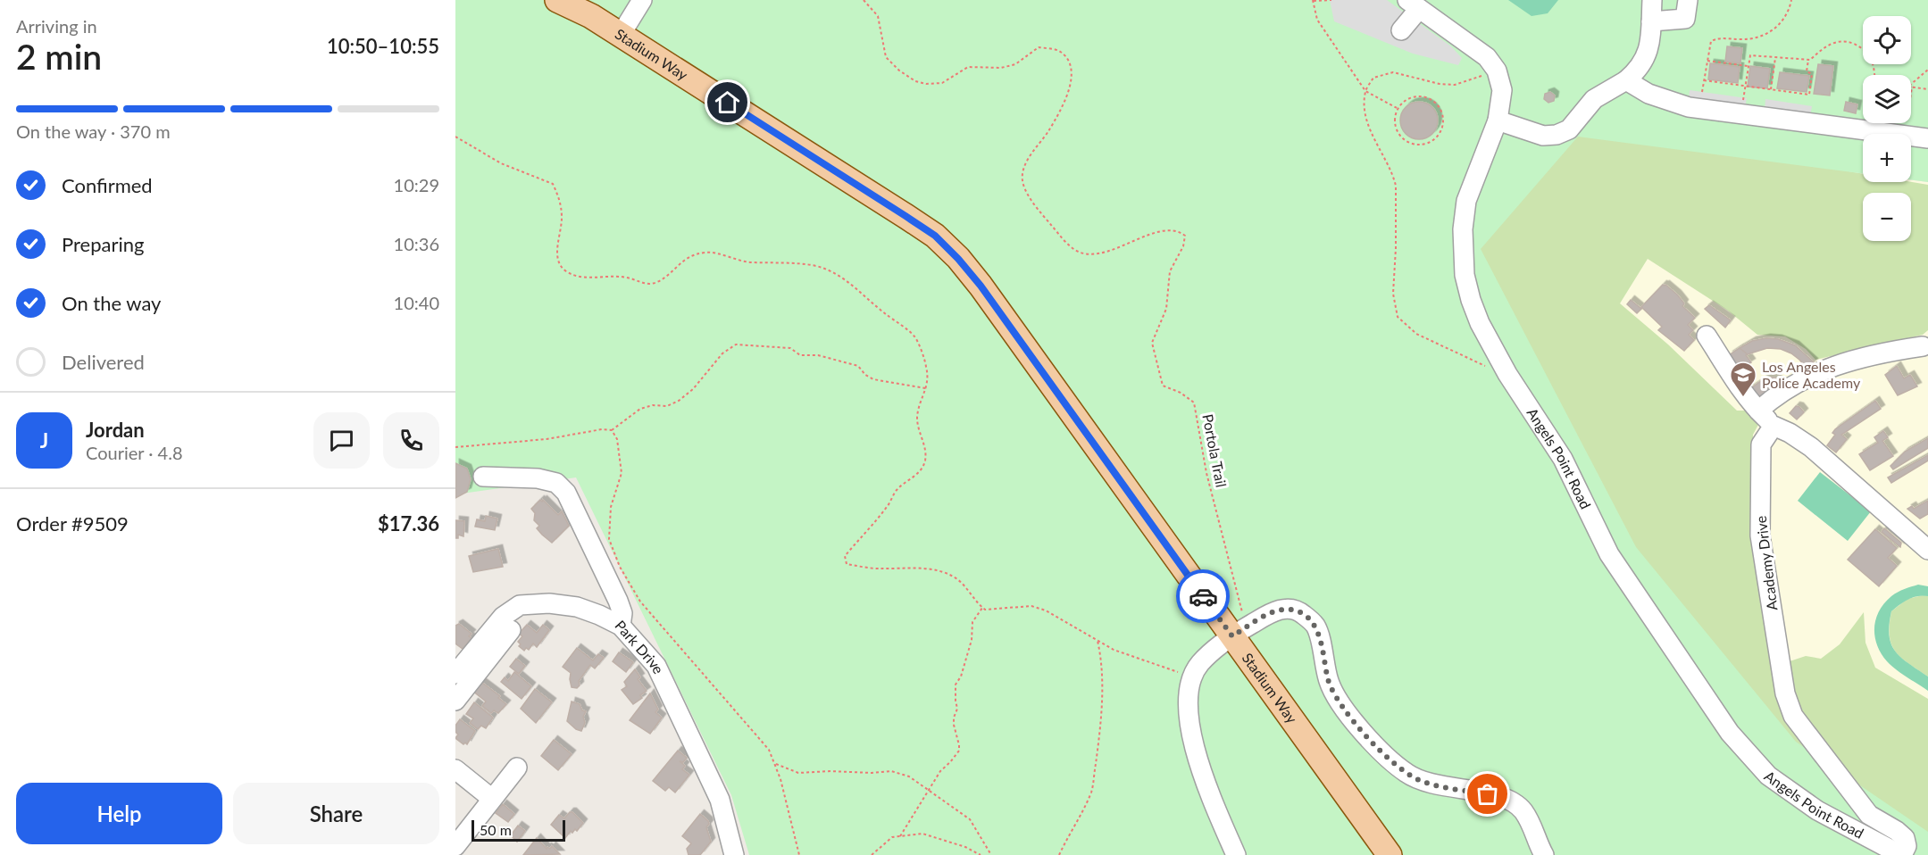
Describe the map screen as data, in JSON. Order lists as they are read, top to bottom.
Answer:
{
  "streets": {
    "main road": ["Stadium Way"],
    "street": ["Angels Point Road", "Academy Drive", "Park Drive"],
    "path": ["Portola Trail"]
  },
  "crossings": [
    ["Stadium Way", "Portola Trail"],
    ["Angels Point Road", "Academy Drive"]
  ],
  "places": {
    "school or university": ["Los Angeles Police Academy"]
  },
  "scale_bar": "50 m",
  "page": {
    "heading": ["2 min", "Arriving in", "10:50–10:55"],
    "panel": [
      "Jordan",
      "Courier · 4.8",
      "Order #9509",
      "$17.36"
    ],
    "map_buttons": ["+", "−"],
    "bar": "On the way · 370 m",
    "list": [
      ["Confirmed", "10:29"],
      ["Preparing", "10:36"],
      ["On the way", "10:40"],
      "Delivered"
    ],
    "round": "J",
    "buttons": ["Help", "Share"],
    "scale": "50 m"
  }
}
